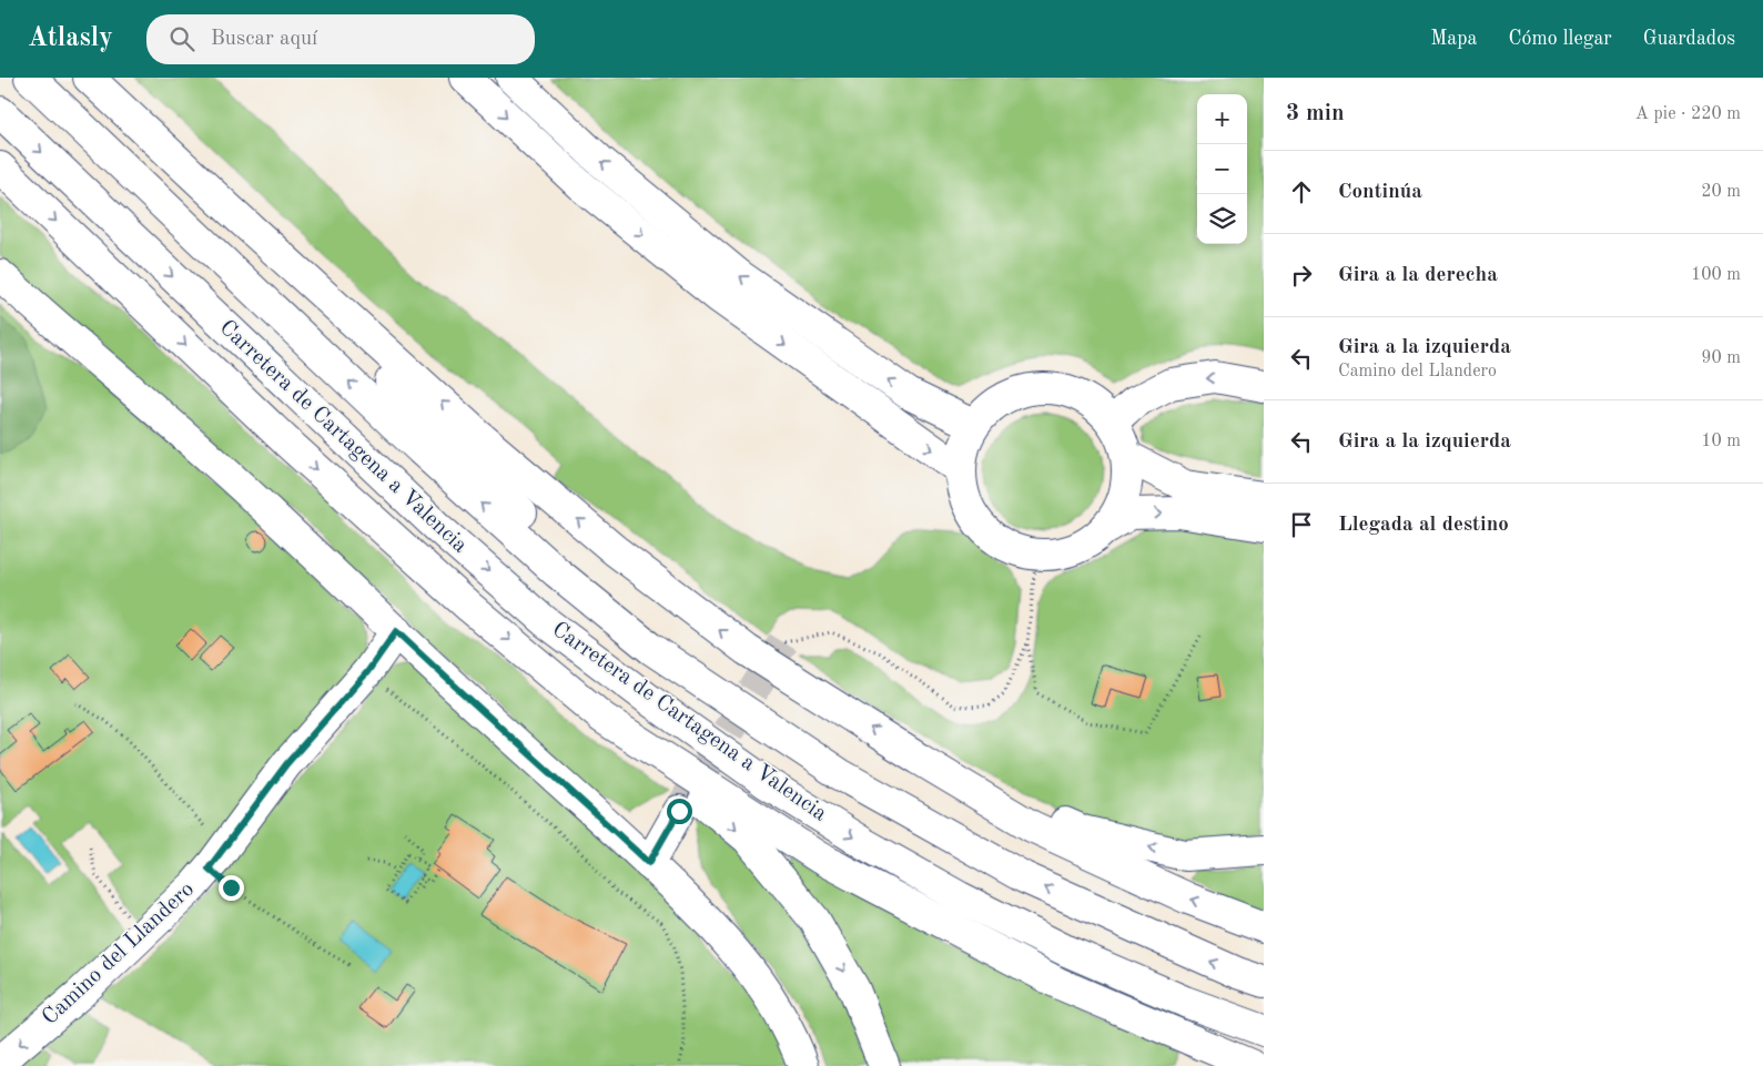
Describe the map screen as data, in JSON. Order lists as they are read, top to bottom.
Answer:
{
  "streets": {
    "main road": ["Carretera de Cartagena a Valencia", "Camino del Llandero"]
  },
  "page": {
    "header": "Atlasly",
    "search": "Buscar aquí",
    "nav": ["Mapa", "Cómo llegar", "Guardados"],
    "heading": ["3 min", "A pie · 220 m"],
    "map_buttons": ["+", "−"],
    "list": [
      ["Continúa", "20 m"],
      ["Gira a la derecha", "100 m"],
      ["Gira a la izquierda", "Camino del Llandero", "90 m"],
      ["Gira a la izquierda", "10 m"],
      "Llegada al destino"
    ]
  }
}
